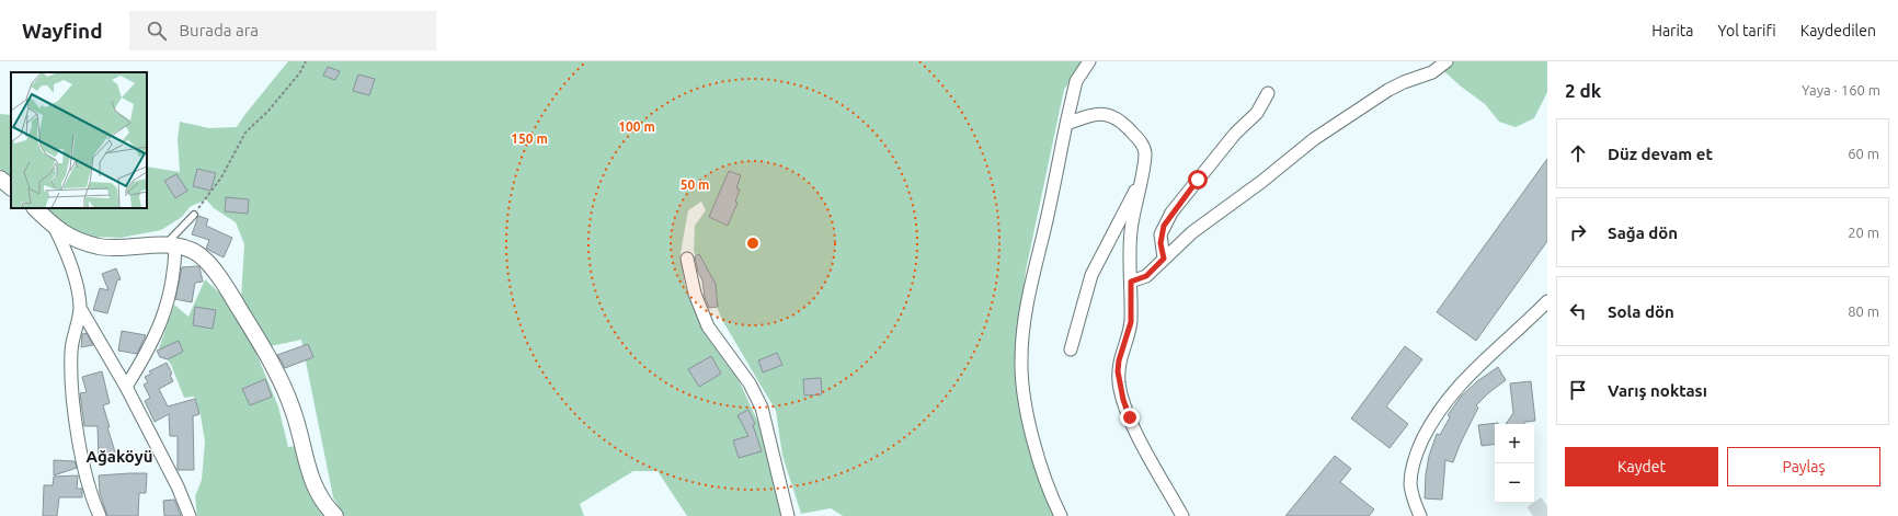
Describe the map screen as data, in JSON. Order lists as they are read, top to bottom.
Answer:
{
  "districts": ["Ağaköyü"],
  "page": {
    "header": "Wayfind",
    "search": "Burada ara",
    "nav": ["Harita", "Yol tarifi", "Kaydedilen"],
    "heading": ["2 dk", "Yaya · 160 m"],
    "list": [
      ["Düz devam et", "60 m"],
      ["Sağa dön", "20 m"],
      ["Sola dön", "80 m"],
      "Varış noktası"
    ],
    "map_buttons": ["+", "−"],
    "buttons": ["Kaydet", "Paylaş"]
  },
  "rings": ["100 m", "150 m", "50 m"]
}
